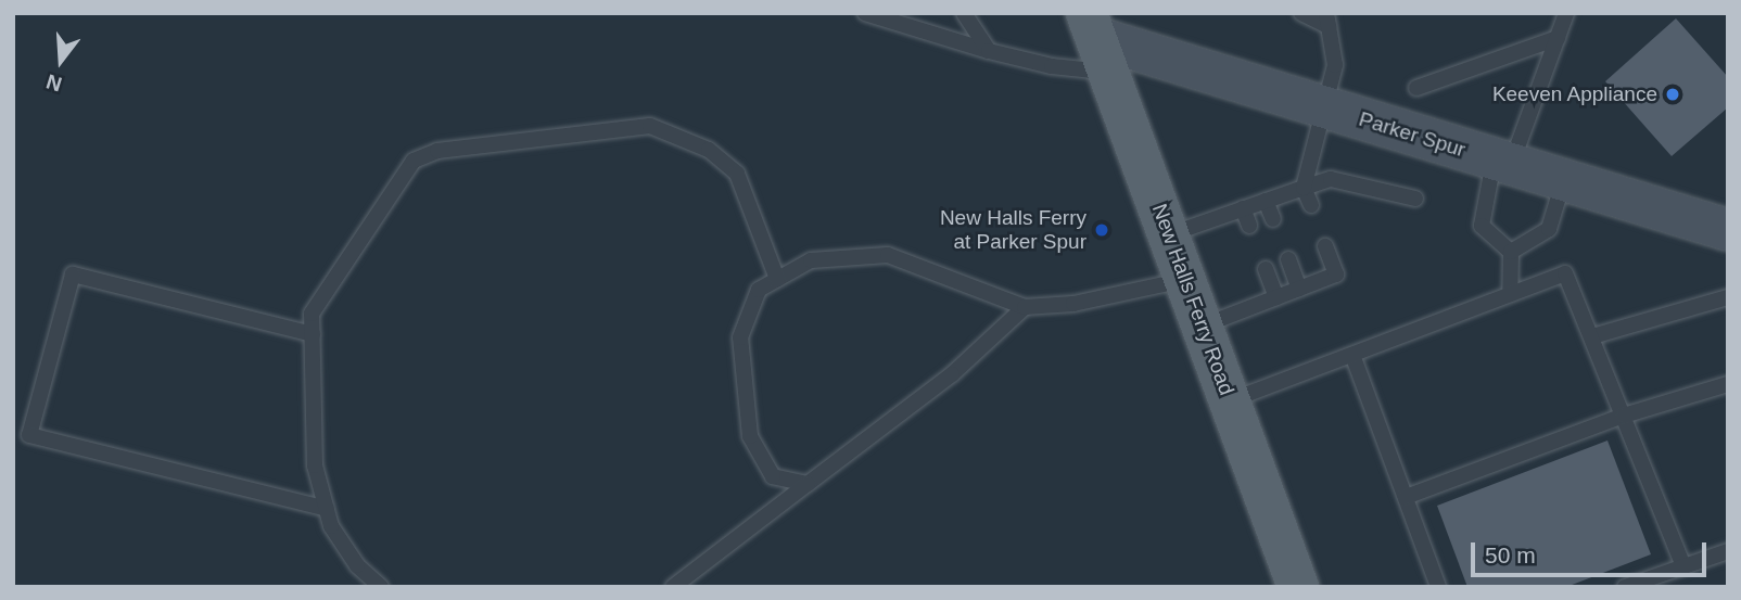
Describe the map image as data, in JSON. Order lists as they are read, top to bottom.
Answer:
{
  "streets": {
    "main road": ["New Halls Ferry Road"],
    "street": ["Parker Spur"]
  },
  "crossings": [
    ["Parker Spur", "New Halls Ferry Road"]
  ],
  "places": ["Keeven Appliance", "New Halls Ferry at Parker Spur"],
  "scale_bar": "50 m",
  "north": "bottom"
}
